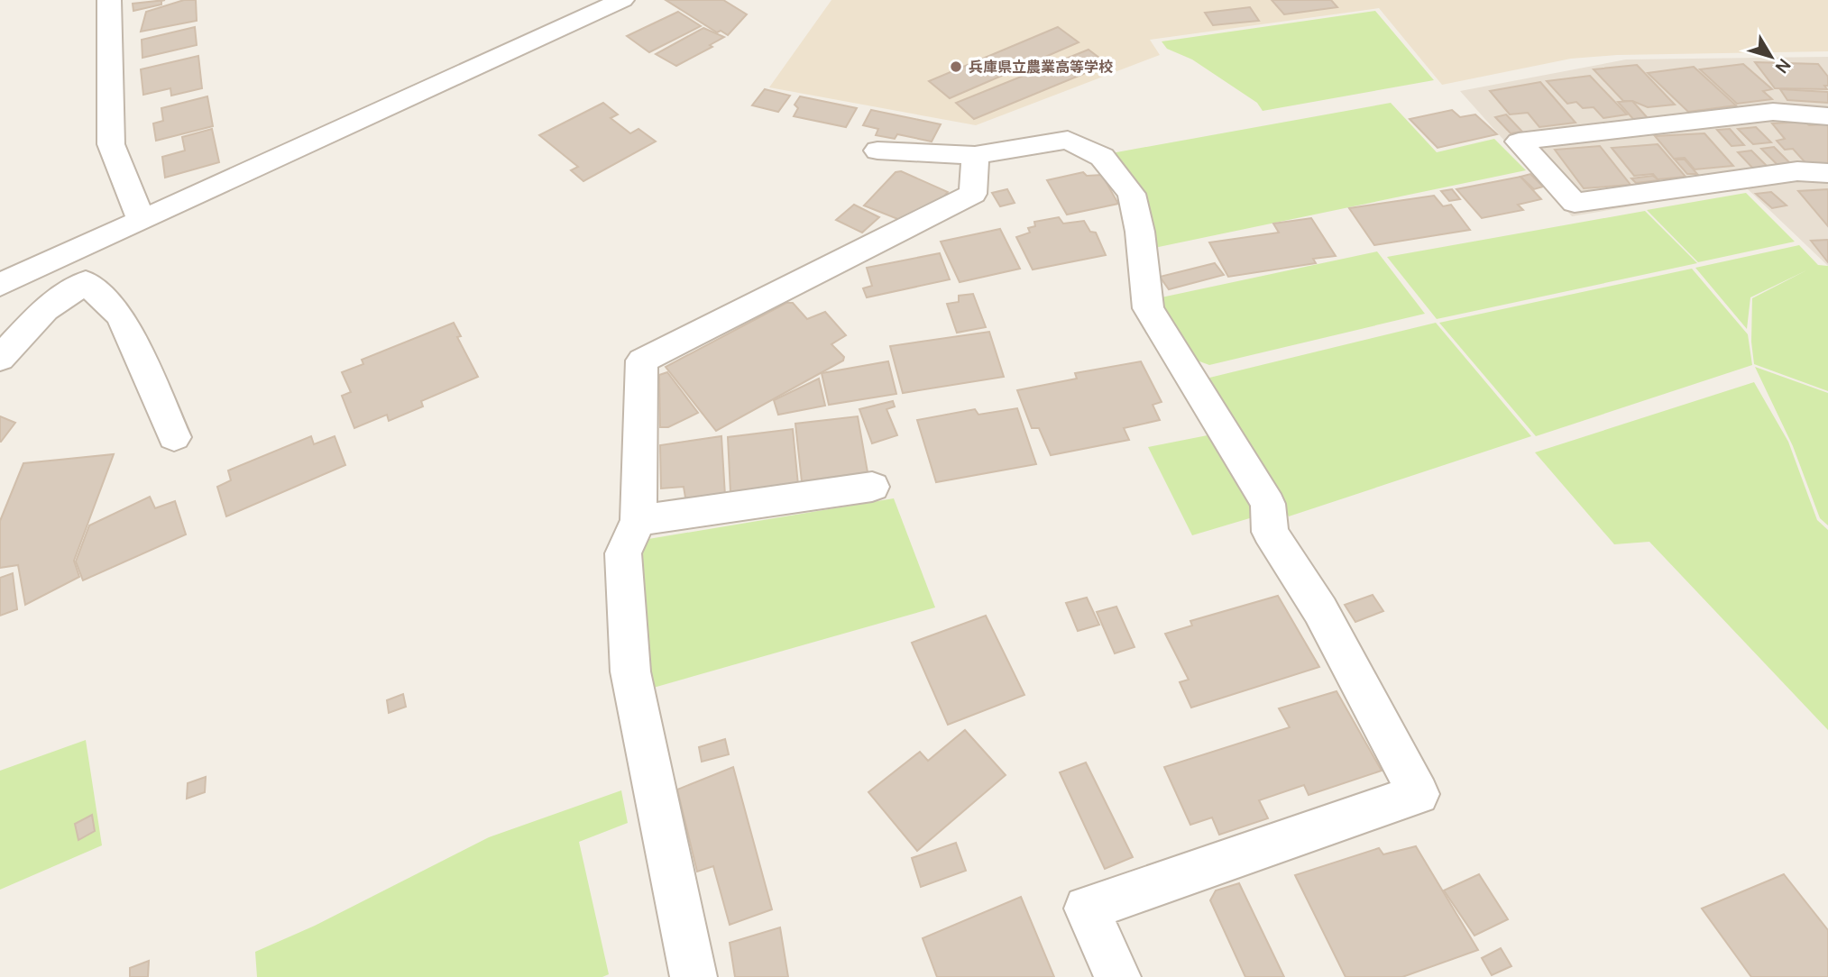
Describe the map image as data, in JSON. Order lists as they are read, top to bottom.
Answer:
{
  "places": ["兵庫県立農業高等学校"],
  "north": "bottom right"
}
